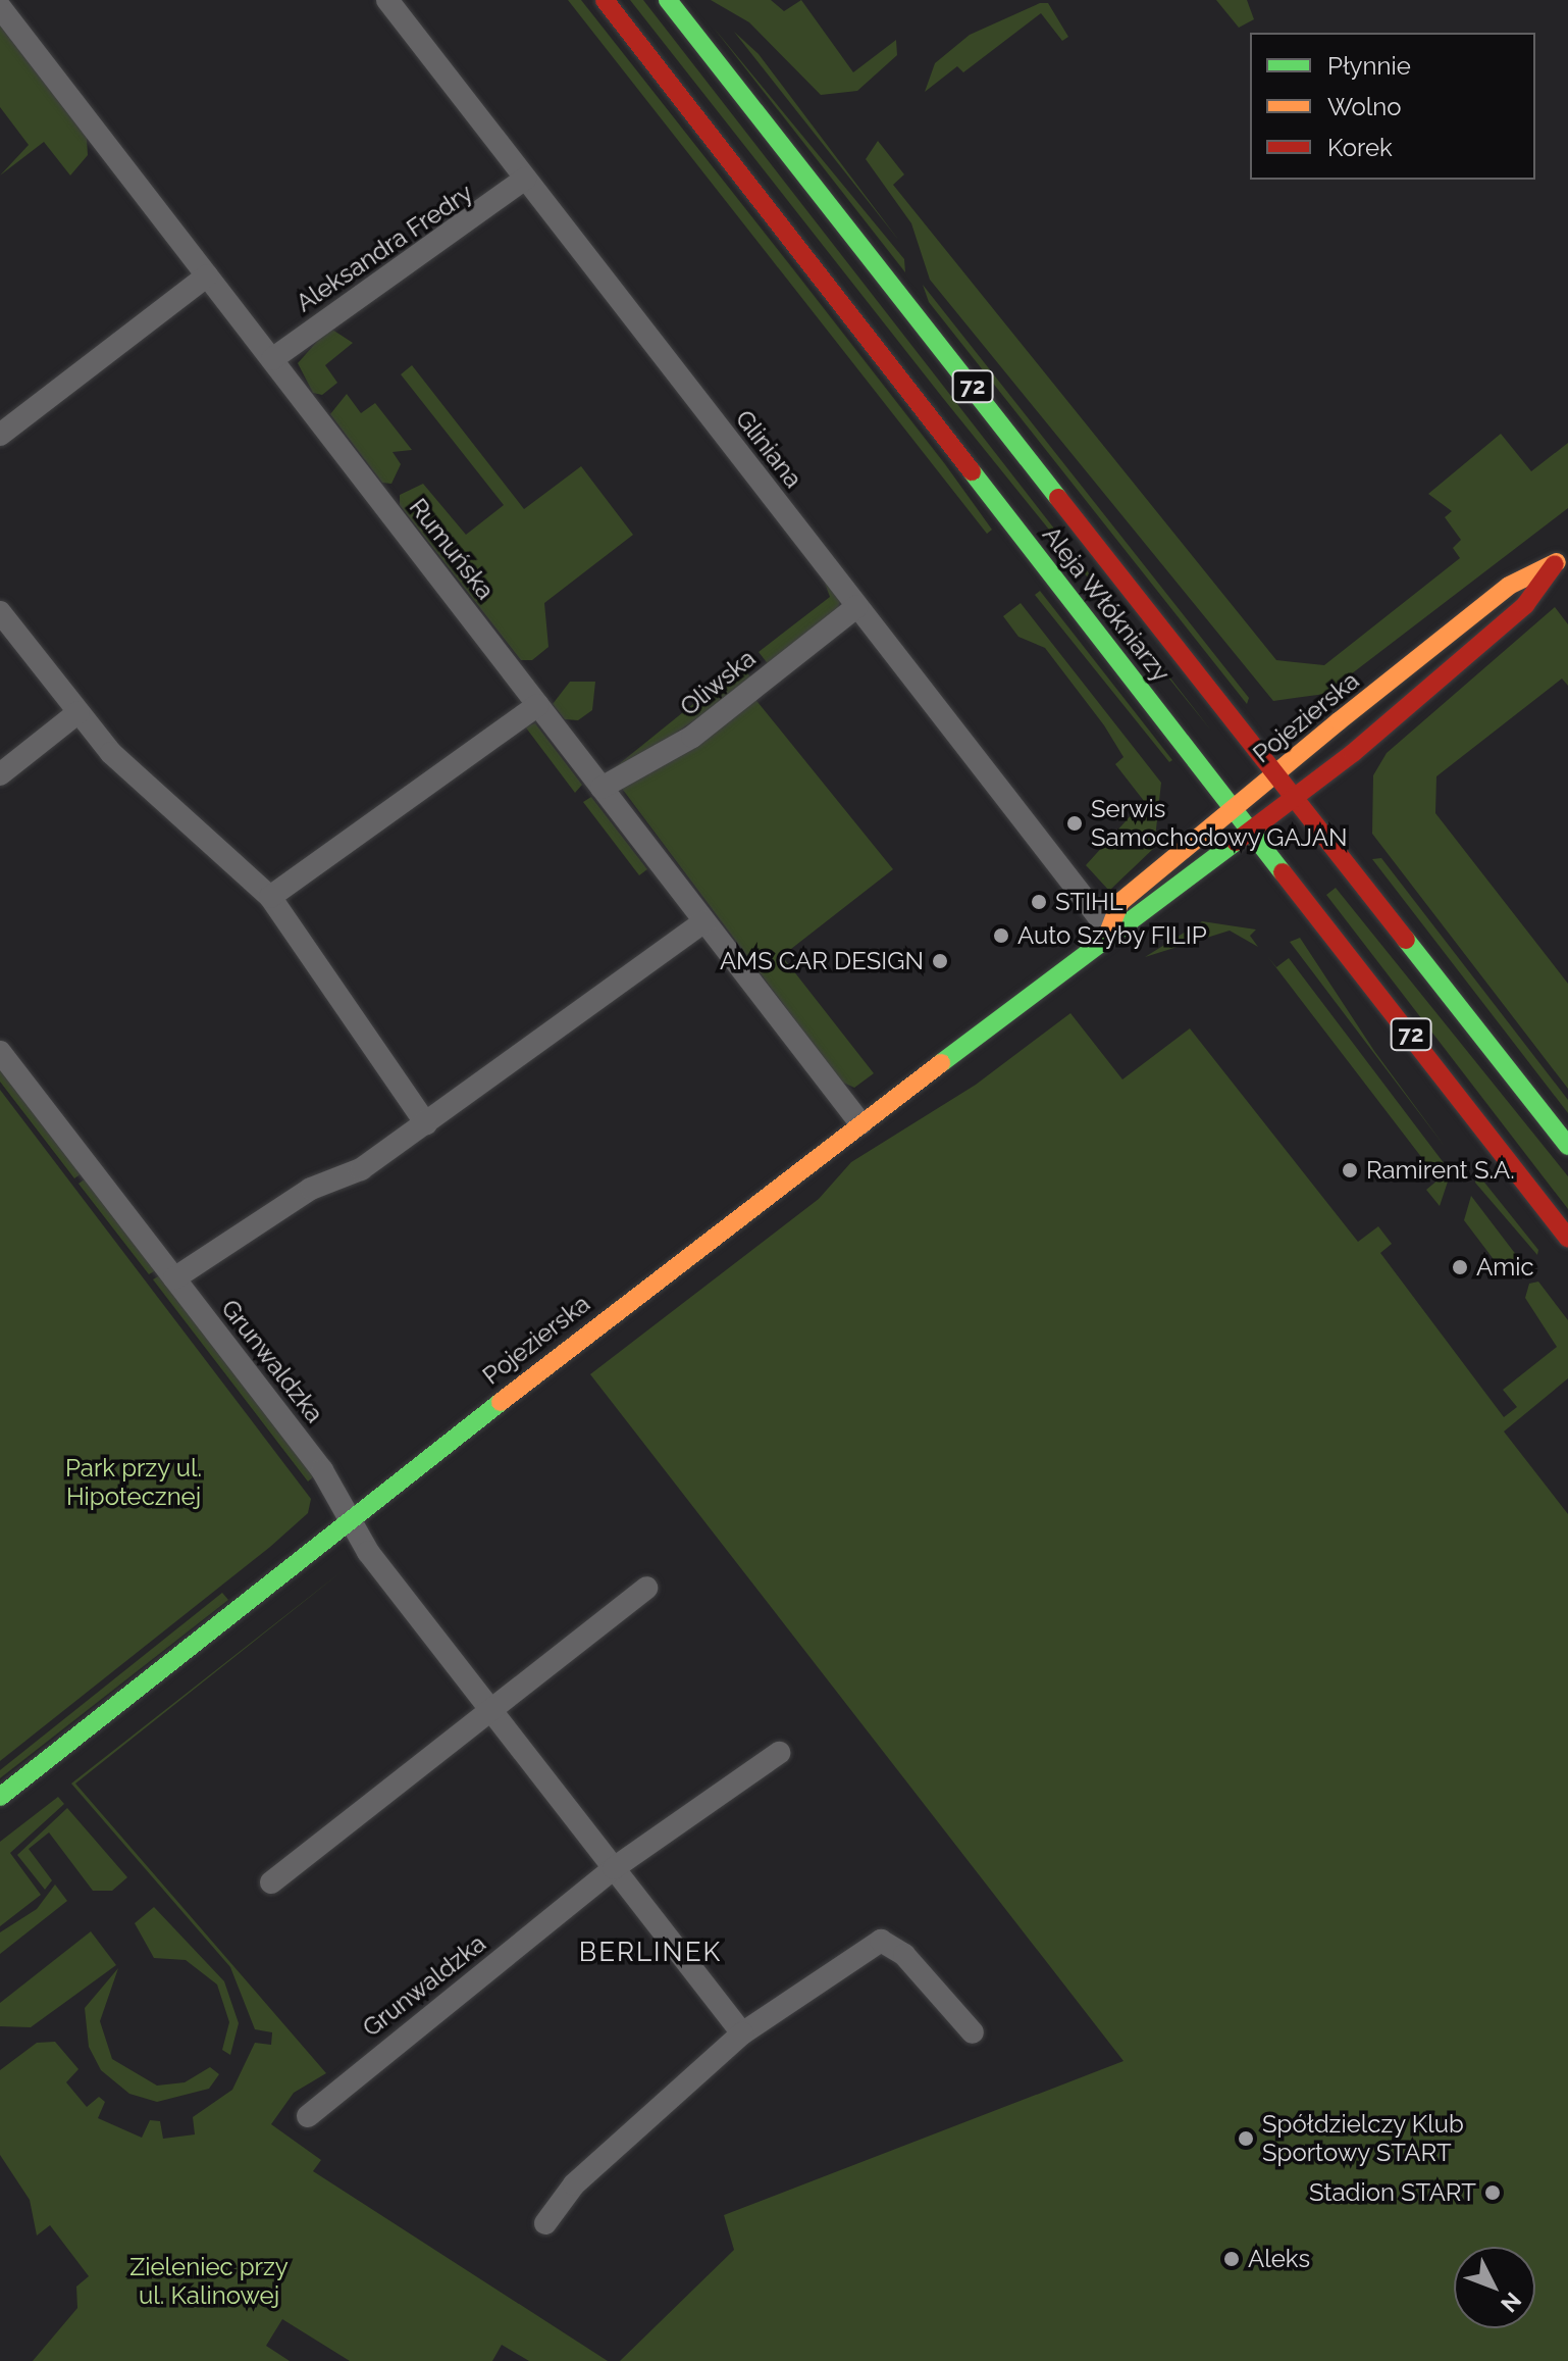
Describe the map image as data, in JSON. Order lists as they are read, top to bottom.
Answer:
{
  "streets": {
    "main road": ["72", "Aleja Włókniarzy", "Pojezierska"],
    "street": [
      "Aleksandra Fredry",
      "Gliniana",
      "Rumuńska",
      "Oliwska",
      "Grunwaldzka"
    ]
  },
  "crossings": [
    ["Aleksandra Fredry", "Gliniana"],
    ["Aleksandra Fredry", "Rumuńska"],
    ["Gliniana", "Oliwska"],
    ["Gliniana", "Pojezierska"],
    ["Rumuńska", "Oliwska"],
    ["Rumuńska", "Pojezierska"],
    ["Aleja Włókniarzy", "Pojezierska"],
    ["Pojezierska", "Grunwaldzka"]
  ],
  "districts": ["BERLINEK"],
  "parks": ["Park przy ul. Hipotecznej", "Zieleniec przy ul. Kalinowej"],
  "places": [
    "Serwis Samochodowy GAJAN",
    "STIHL",
    "Auto Szyby FILIP",
    "AMS CAR DESIGN",
    "Ramirent S.A.",
    "Amic",
    "Spółdzielczy Klub Sportowy START",
    "Stadion START",
    "Aleks"
  ],
  "legend": ["Płynnie", "Wolno", "Korek"],
  "north": "bottom right"
}
